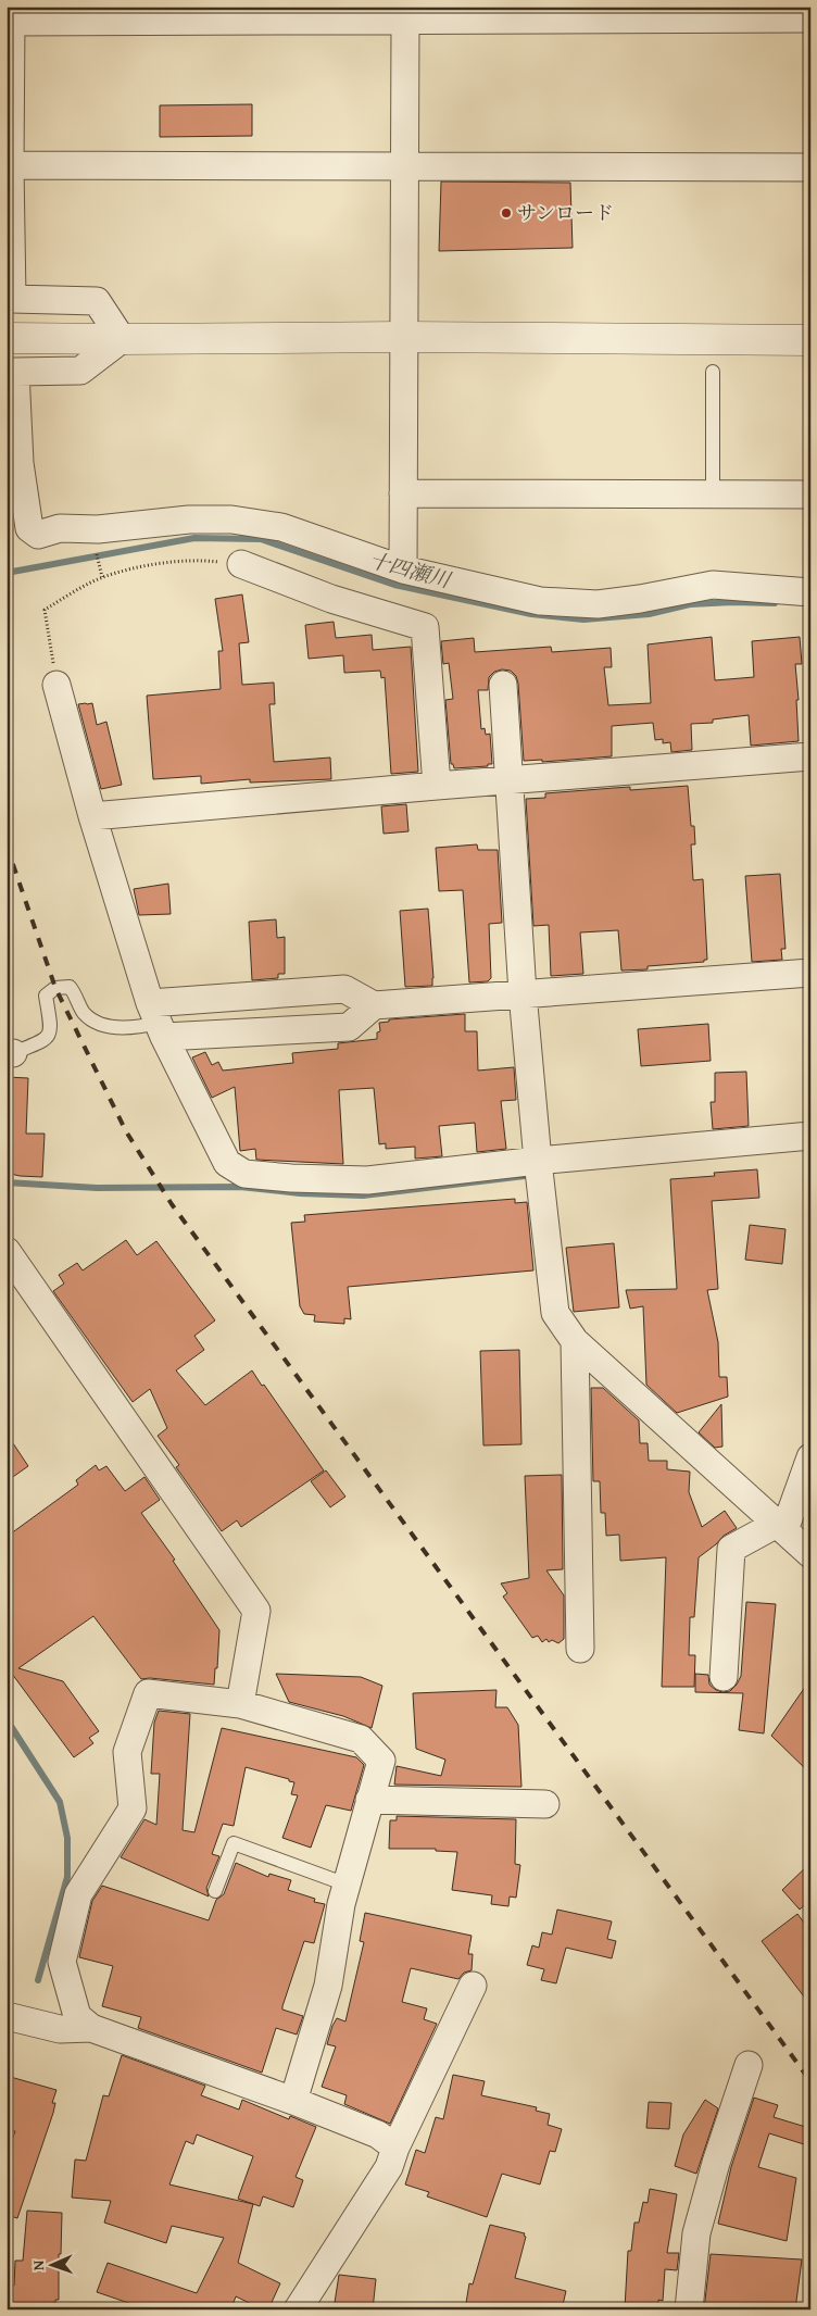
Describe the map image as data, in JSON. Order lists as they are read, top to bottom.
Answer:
{
  "water": ["十四瀬川"],
  "places": ["サンロード"],
  "north": "left"
}
